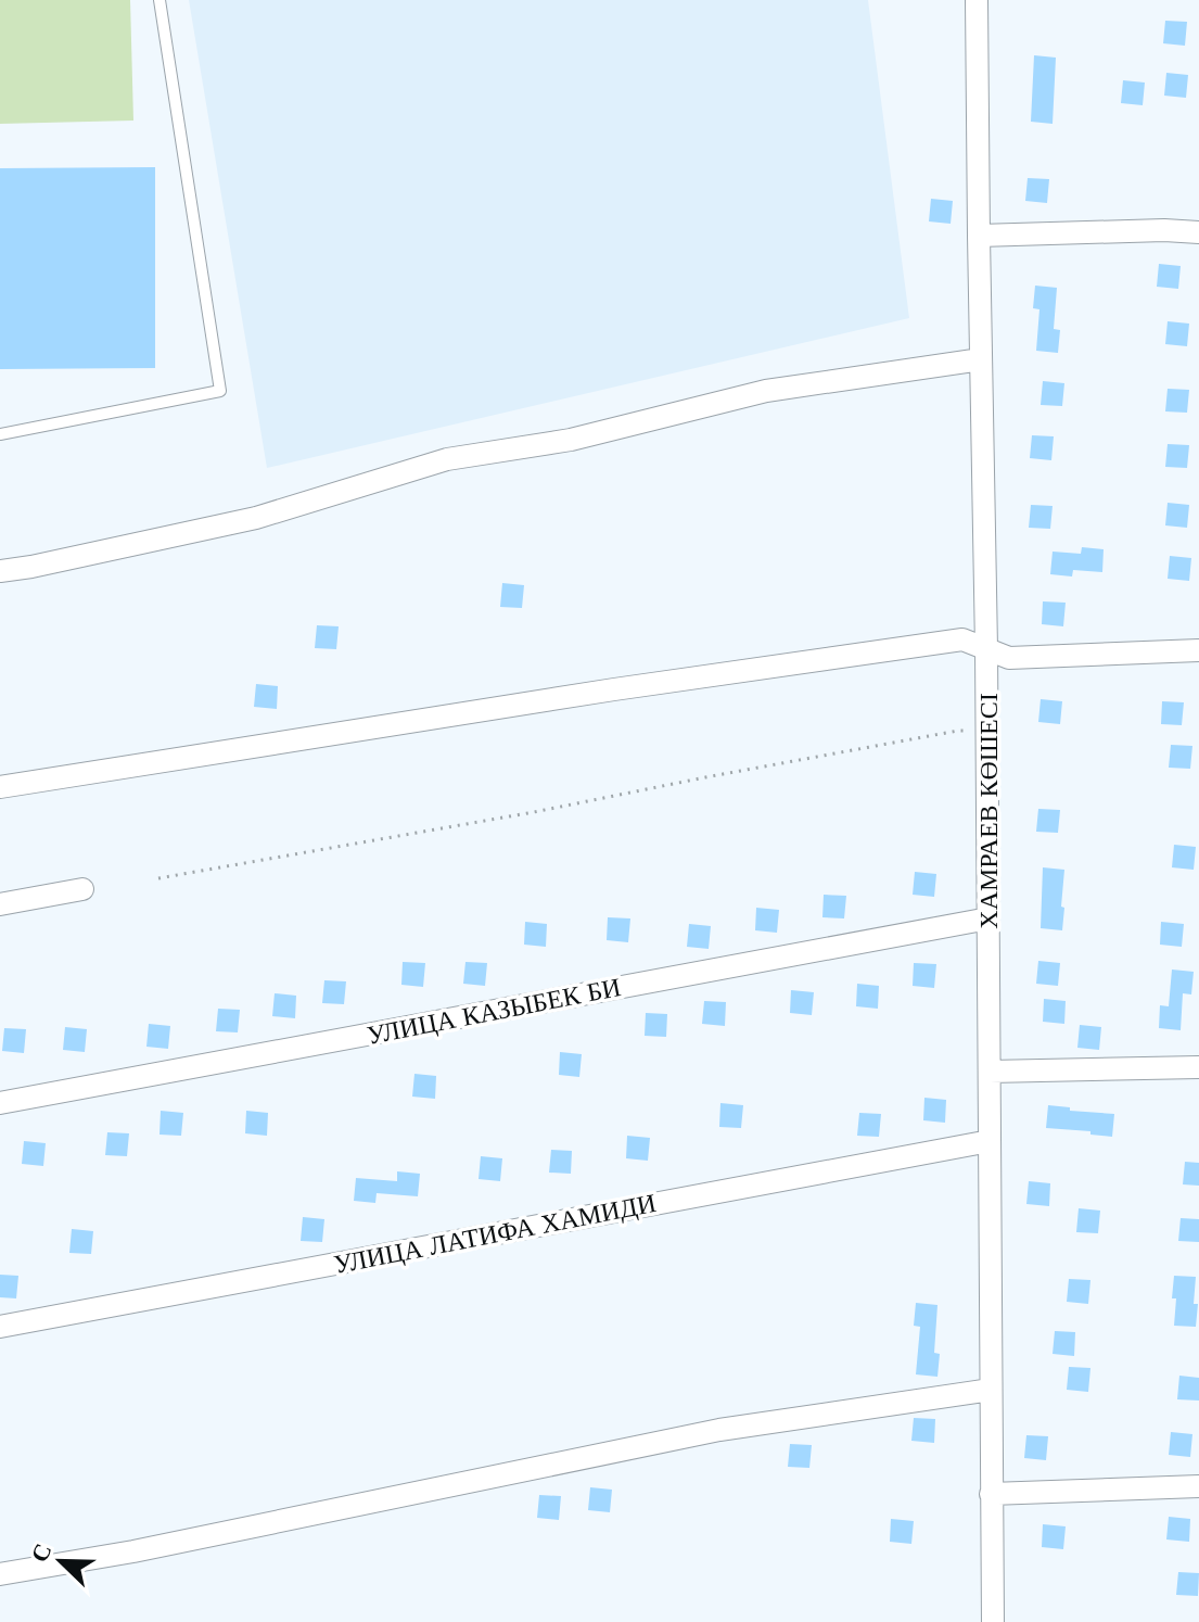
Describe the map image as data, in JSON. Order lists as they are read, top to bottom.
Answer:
{
  "streets": {
    "street": ["ХАМРАЕВ КӨШЕСІ", "УЛИЦА КАЗЫБЕК БИ", "УЛИЦА ЛАТИФА ХАМИДИ"]
  },
  "crossings": [
    ["ХАМРАЕВ КӨШЕСІ", "УЛИЦА КАЗЫБЕК БИ"],
    ["ХАМРАЕВ КӨШЕСІ", "УЛИЦА ЛАТИФА ХАМИДИ"]
  ],
  "north": "top left"
}
